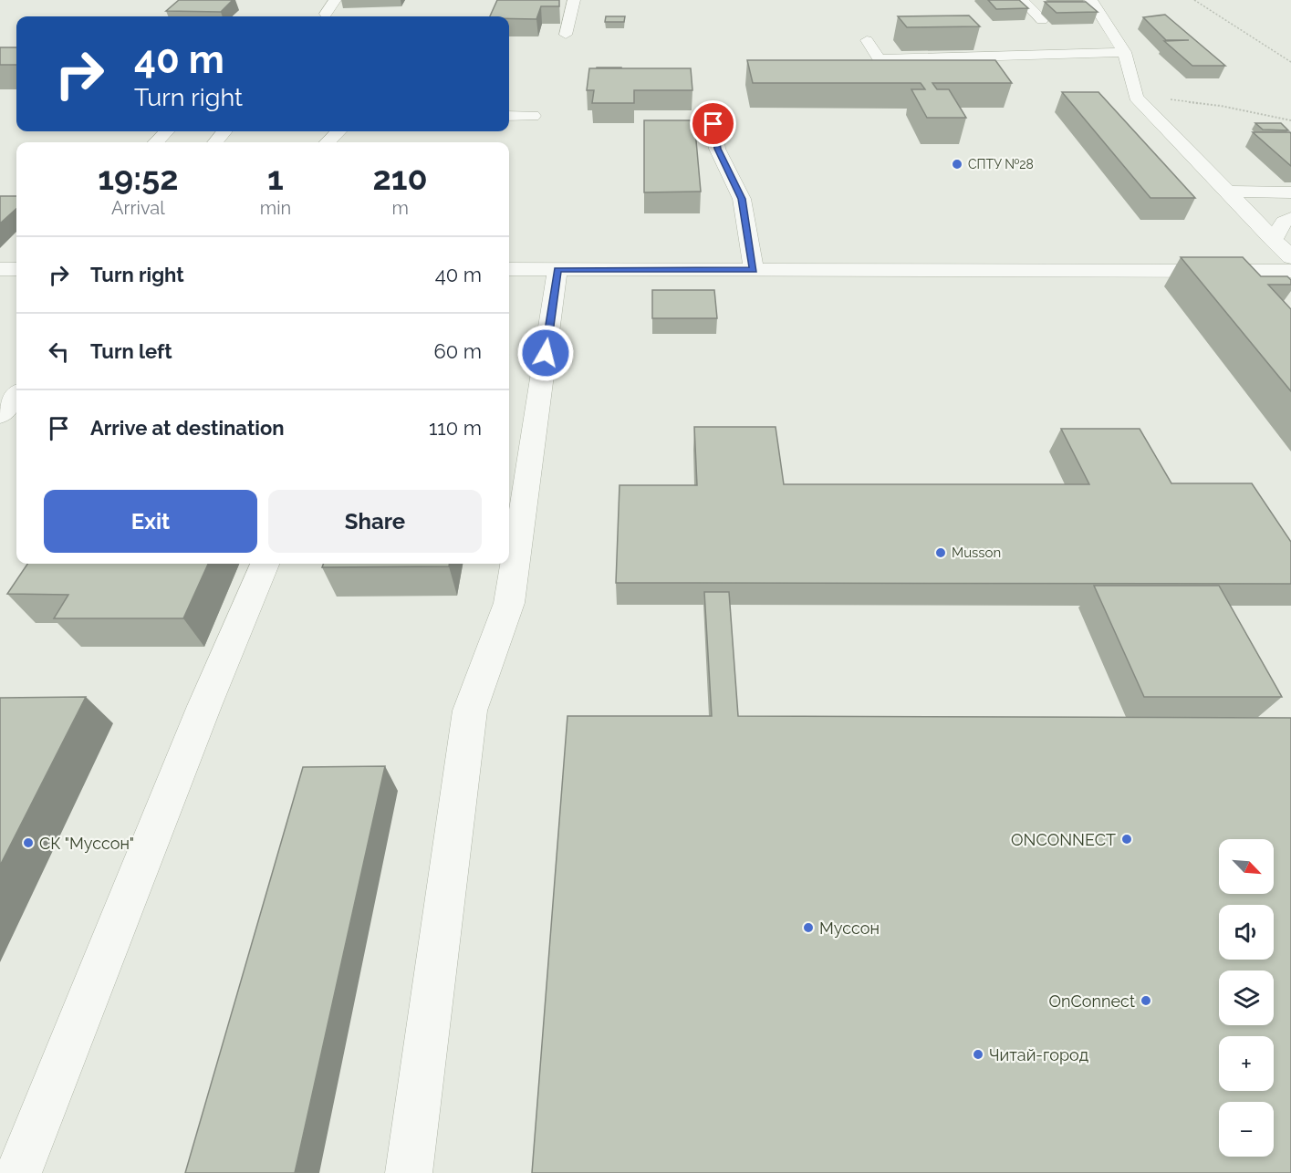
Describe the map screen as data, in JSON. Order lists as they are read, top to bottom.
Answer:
{
  "places": [
    "СПТУ №28",
    "Musson",
    "ONCONNECT",
    "СК \"Муссон\"",
    "Муссон",
    "OnConnect",
    "Читай-город"
  ],
  "north": "bottom right",
  "page": {
    "turn": ["40 m", "Turn right"],
    "eta": [
      "19:52",
      "Arrival",
      "1",
      "min",
      "210",
      "m"
    ],
    "list": [
      {
        "name": "Turn right",
        "value": "40 m"
      },
      {
        "name": "Turn left",
        "value": "60 m"
      },
      {
        "name": "Arrive at destination",
        "value": "110 m"
      }
    ],
    "buttons": ["Exit", "Share"],
    "map_buttons": ["+", "−"]
  }
}
